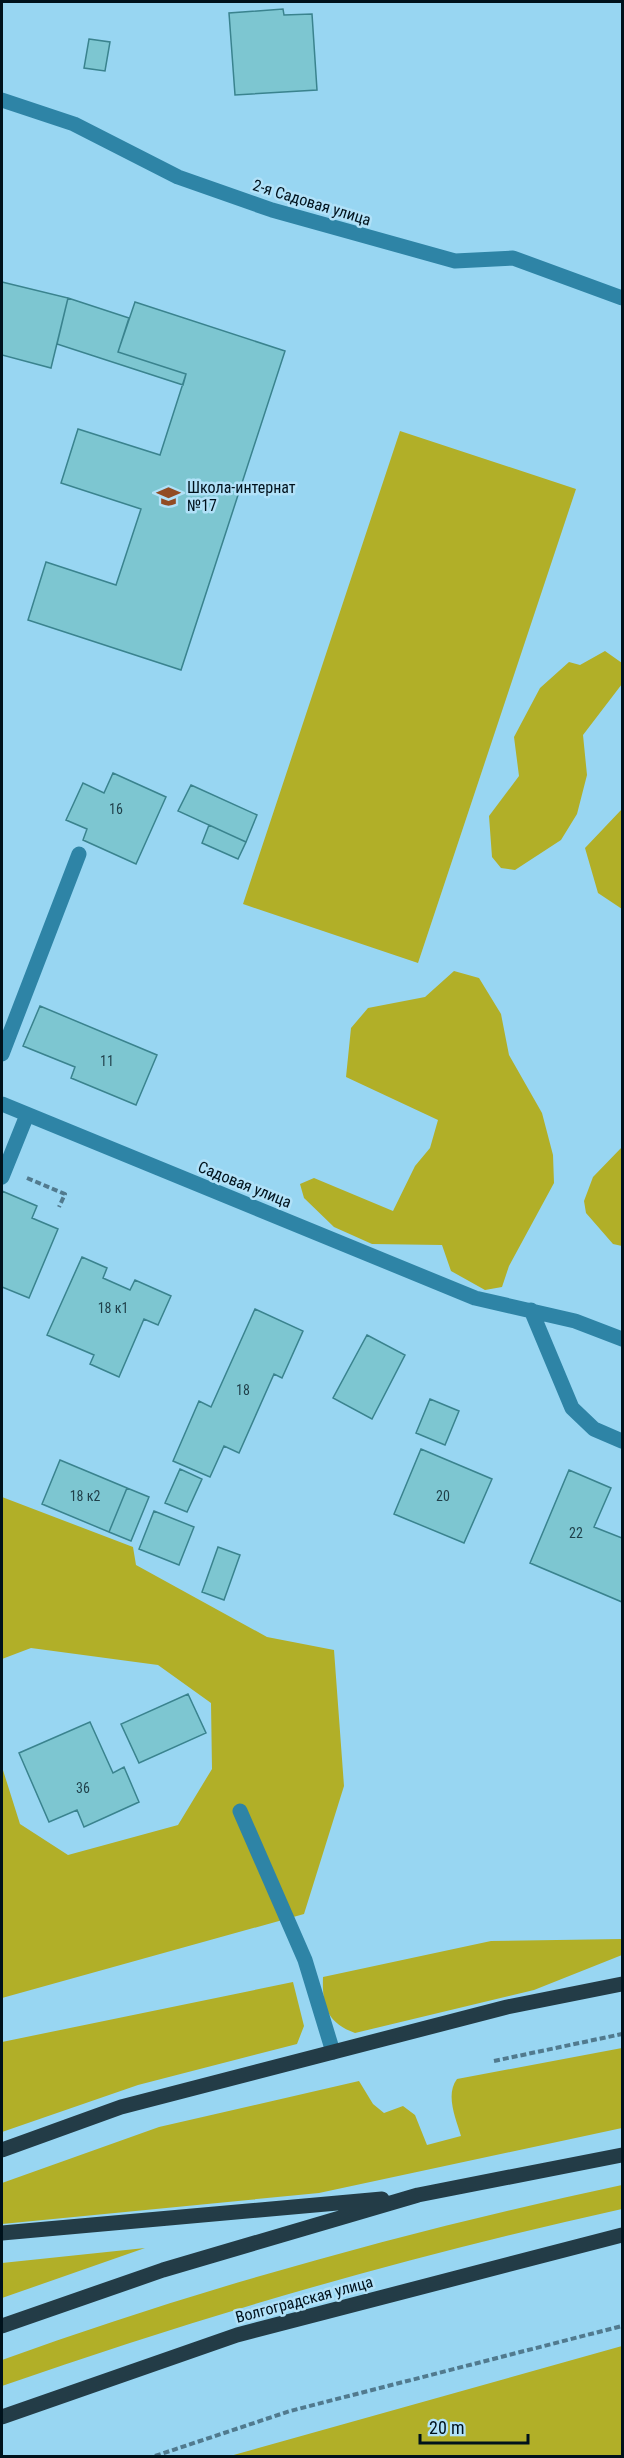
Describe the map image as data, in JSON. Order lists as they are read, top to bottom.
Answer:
{
  "streets": {
    "main road": ["Волгоградская улица"],
    "street": ["2-я Садовая улица", "Садовая улица"]
  },
  "places": {
    "school or university": ["Школа-интернат №17"]
  },
  "house_numbers": [
    "16",
    "11",
    "18 к1",
    "18",
    "18 к2",
    "20",
    "22",
    "36"
  ],
  "scale_bar": "20 m"
}
